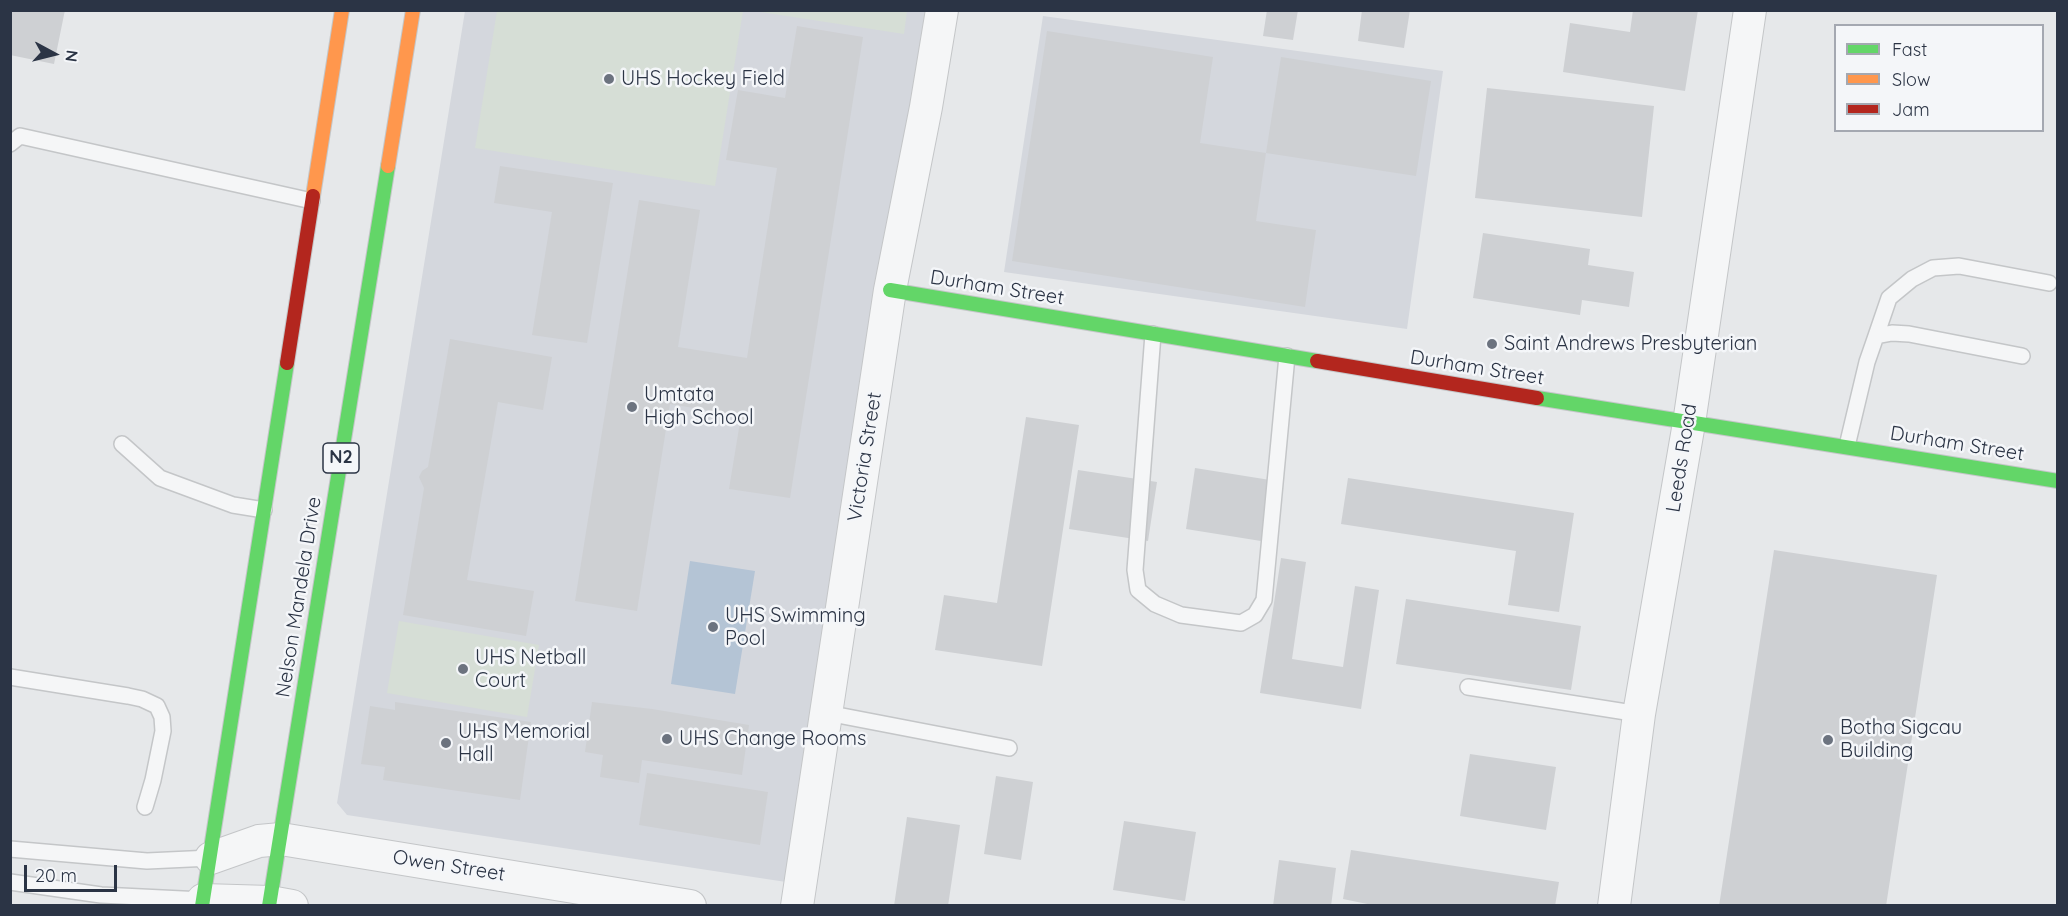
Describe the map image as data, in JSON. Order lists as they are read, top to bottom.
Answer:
{
  "streets": {
    "main road": ["Durham Street", "N2", "Nelson Mandela Drive"],
    "street": ["Victoria Street", "Leeds Road", "Owen Street"]
  },
  "crossings": [
    ["Durham Street", "Victoria Street"],
    ["Durham Street", "Leeds Road"],
    ["Nelson Mandela Drive", "Owen Street"]
  ],
  "places": [
    "UHS Hockey Field",
    "Saint Andrews Presbyterian",
    "Umtata High School",
    "UHS Swimming Pool",
    "UHS Netball Court",
    "UHS Change Rooms",
    "Botha Sigcau Building",
    "UHS Memorial Hall"
  ],
  "legend": ["Fast", "Slow", "Jam"],
  "scale_bar": "20 m",
  "north": "right"
}
